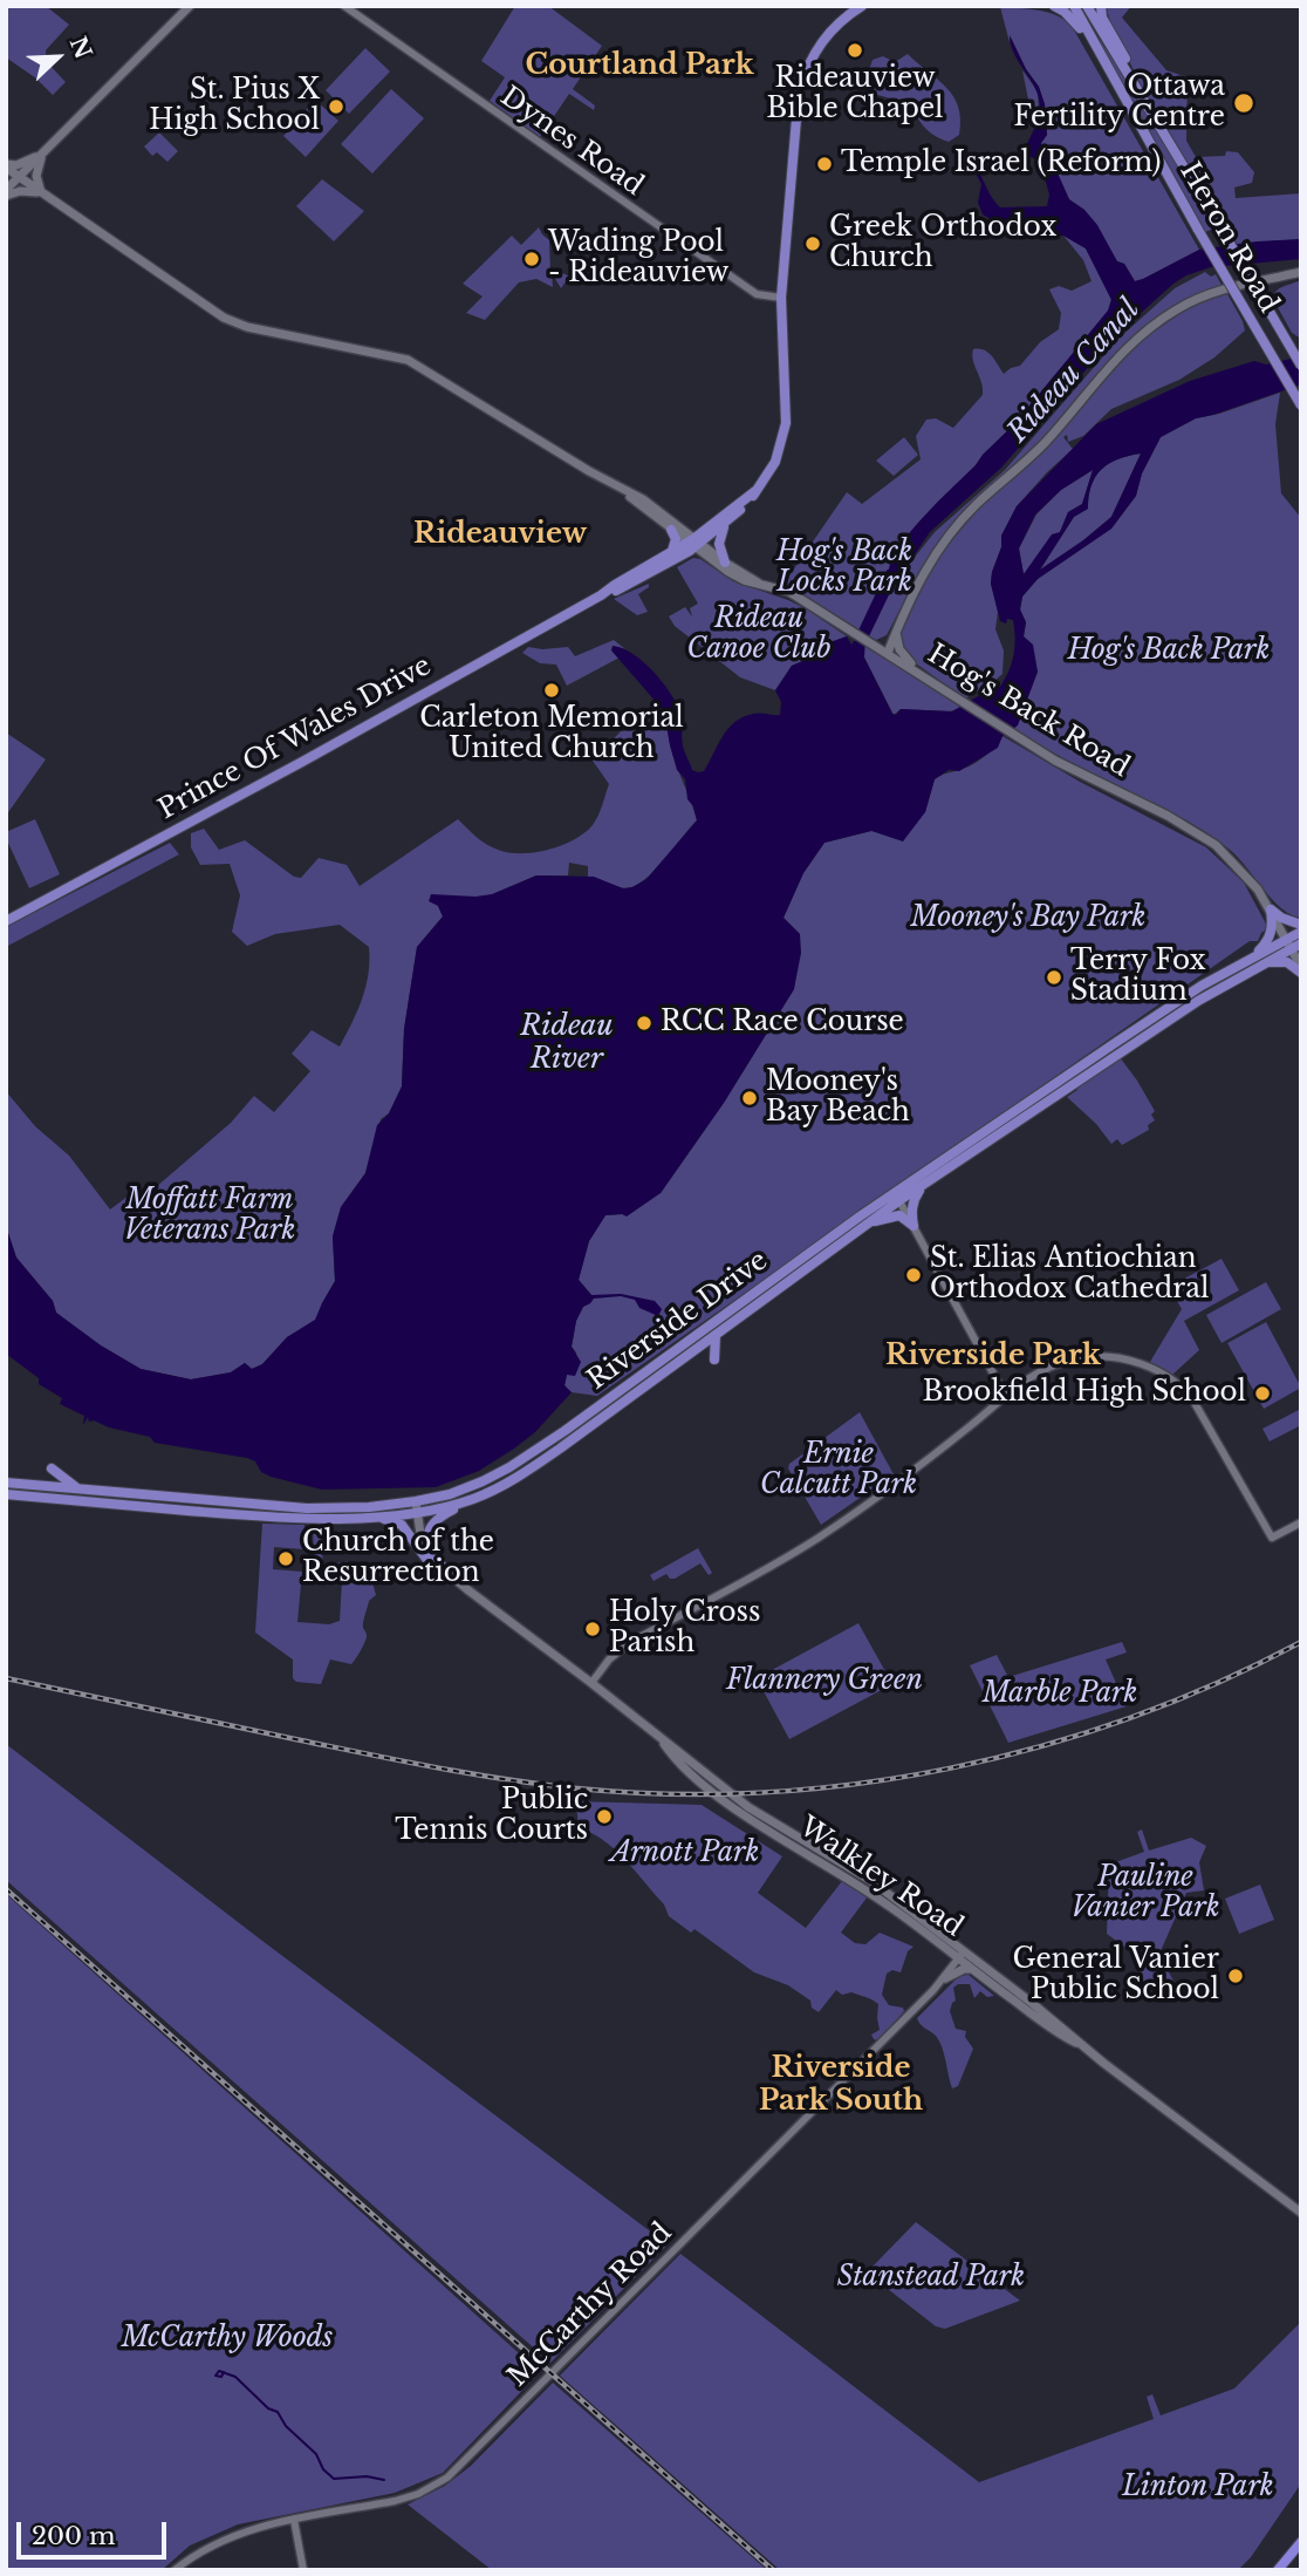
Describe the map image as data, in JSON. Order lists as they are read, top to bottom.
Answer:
{
  "streets": {
    "main road": [
      "Heron Road",
      "Hog's Back Road",
      "Prince Of Wales Drive",
      "Riverside Drive",
      "Walkley Road"
    ],
    "street": ["Dynes Road", "McCarthy Road"]
  },
  "crossings": [
    ["Dynes Road", "Prince Of Wales Drive"],
    ["Hog's Back Road", "Prince Of Wales Drive"],
    ["Hog's Back Road", "Riverside Drive"],
    ["Riverside Drive", "Walkley Road"],
    ["Walkley Road", "McCarthy Road"]
  ],
  "districts": [
    "Courtland Park",
    "Rideauview",
    "Riverside Park",
    "Riverside Park South"
  ],
  "water": ["Rideau Canal", "Rideau River"],
  "parks": [
    "Hog's Back Locks Park",
    "Rideau Canoe Club",
    "Hog's Back Park",
    "Mooney's Bay Park",
    "Moffatt Farm Veterans Park",
    "Ernie Calcutt Park",
    "Flannery Green",
    "Marble Park",
    "Arnott Park",
    "Pauline Vanier Park",
    "Stanstead Park",
    "McCarthy Woods",
    "Linton Park"
  ],
  "places": [
    "Rideauview Bible Chapel",
    "Ottawa Fertility Centre",
    "St. Pius X High School",
    "Temple Israel (Reform)",
    "Greek Orthodox Church",
    "Wading Pool - Rideauview",
    "Carleton Memorial United Church",
    "Terry Fox Stadium",
    "RCC Race Course",
    "Mooney's Bay Beach",
    "St. Elias Antiochian Orthodox Cathedral",
    "Brookfield High School",
    "Church of the Resurrection",
    "Holy Cross Parish",
    "Public Tennis Courts",
    "General Vanier Public School"
  ],
  "scale_bar": "200 m",
  "north": "top right"
}
